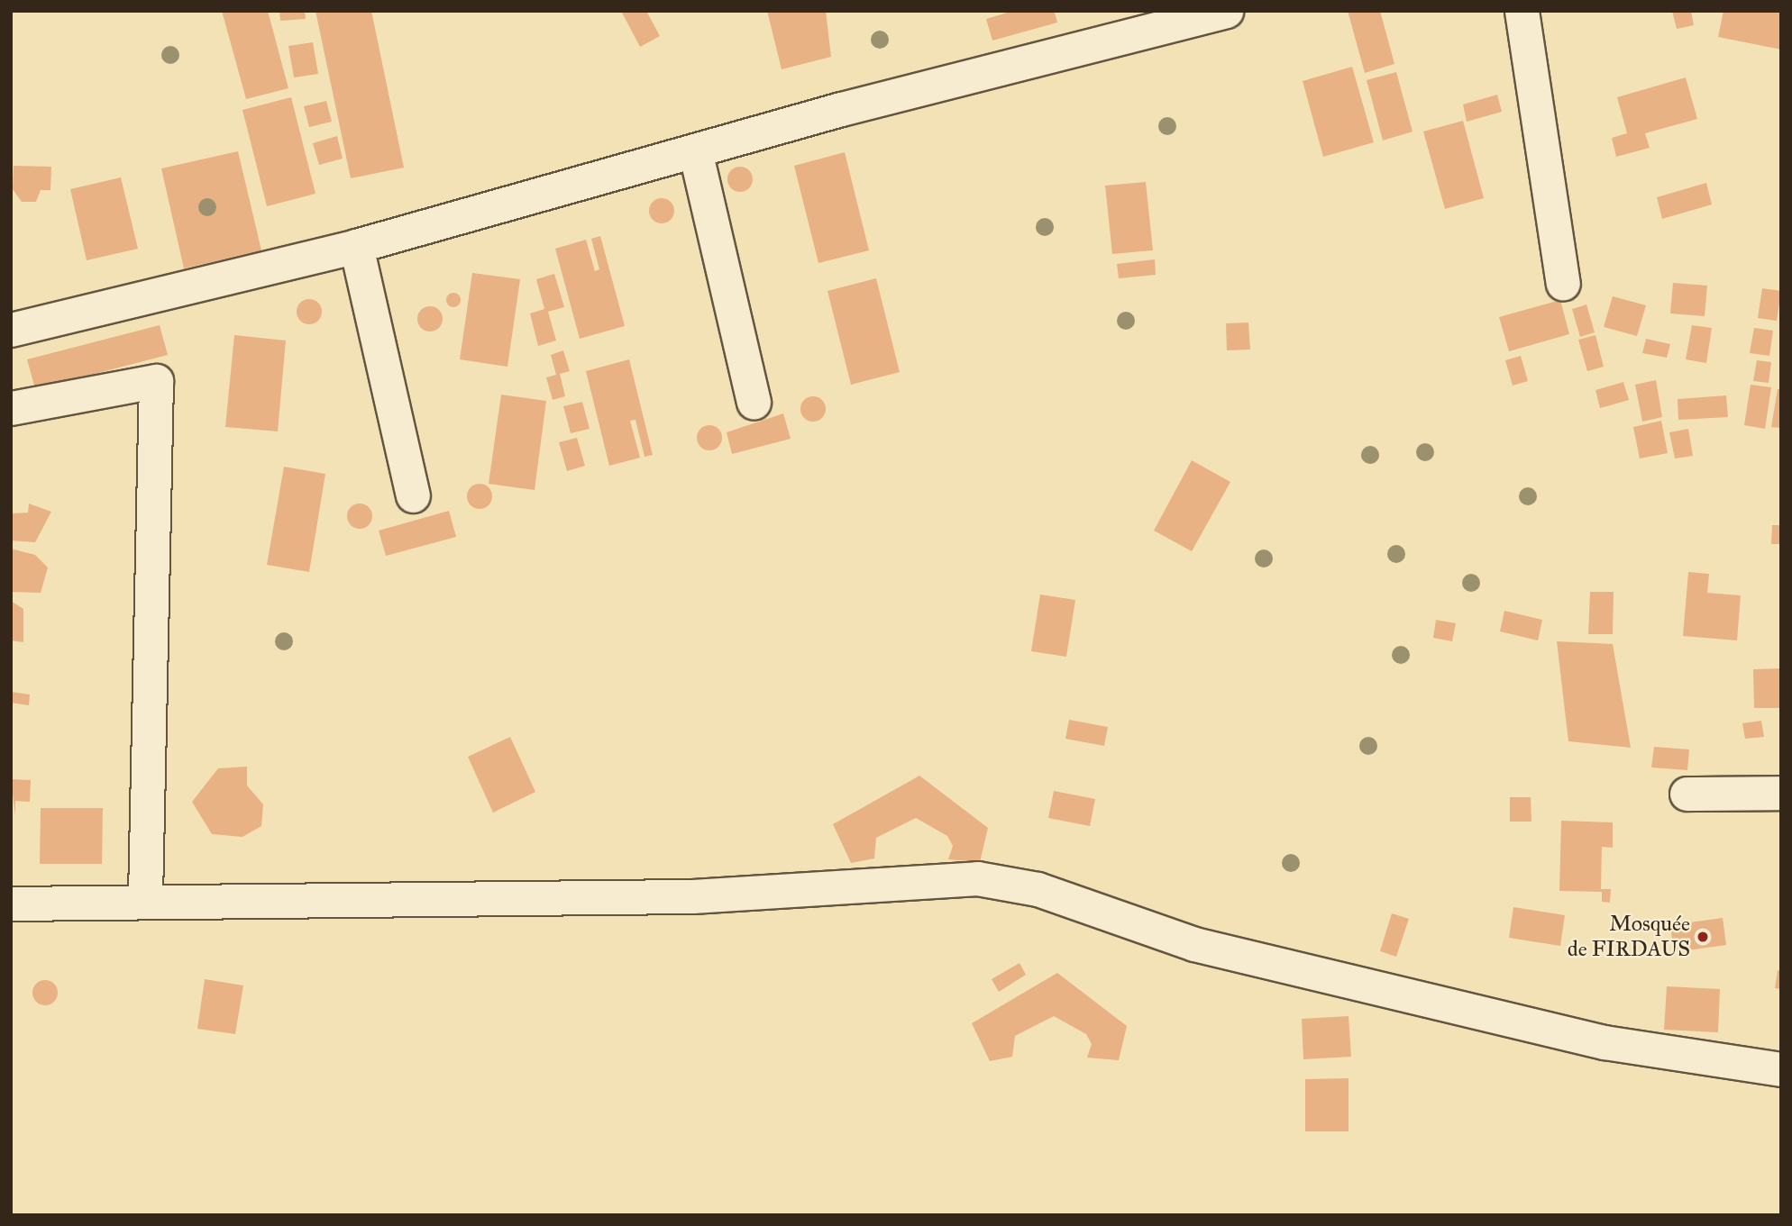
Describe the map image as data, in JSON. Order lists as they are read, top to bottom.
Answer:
{
  "places": ["Mosquée de FIRDAUS"]
}
